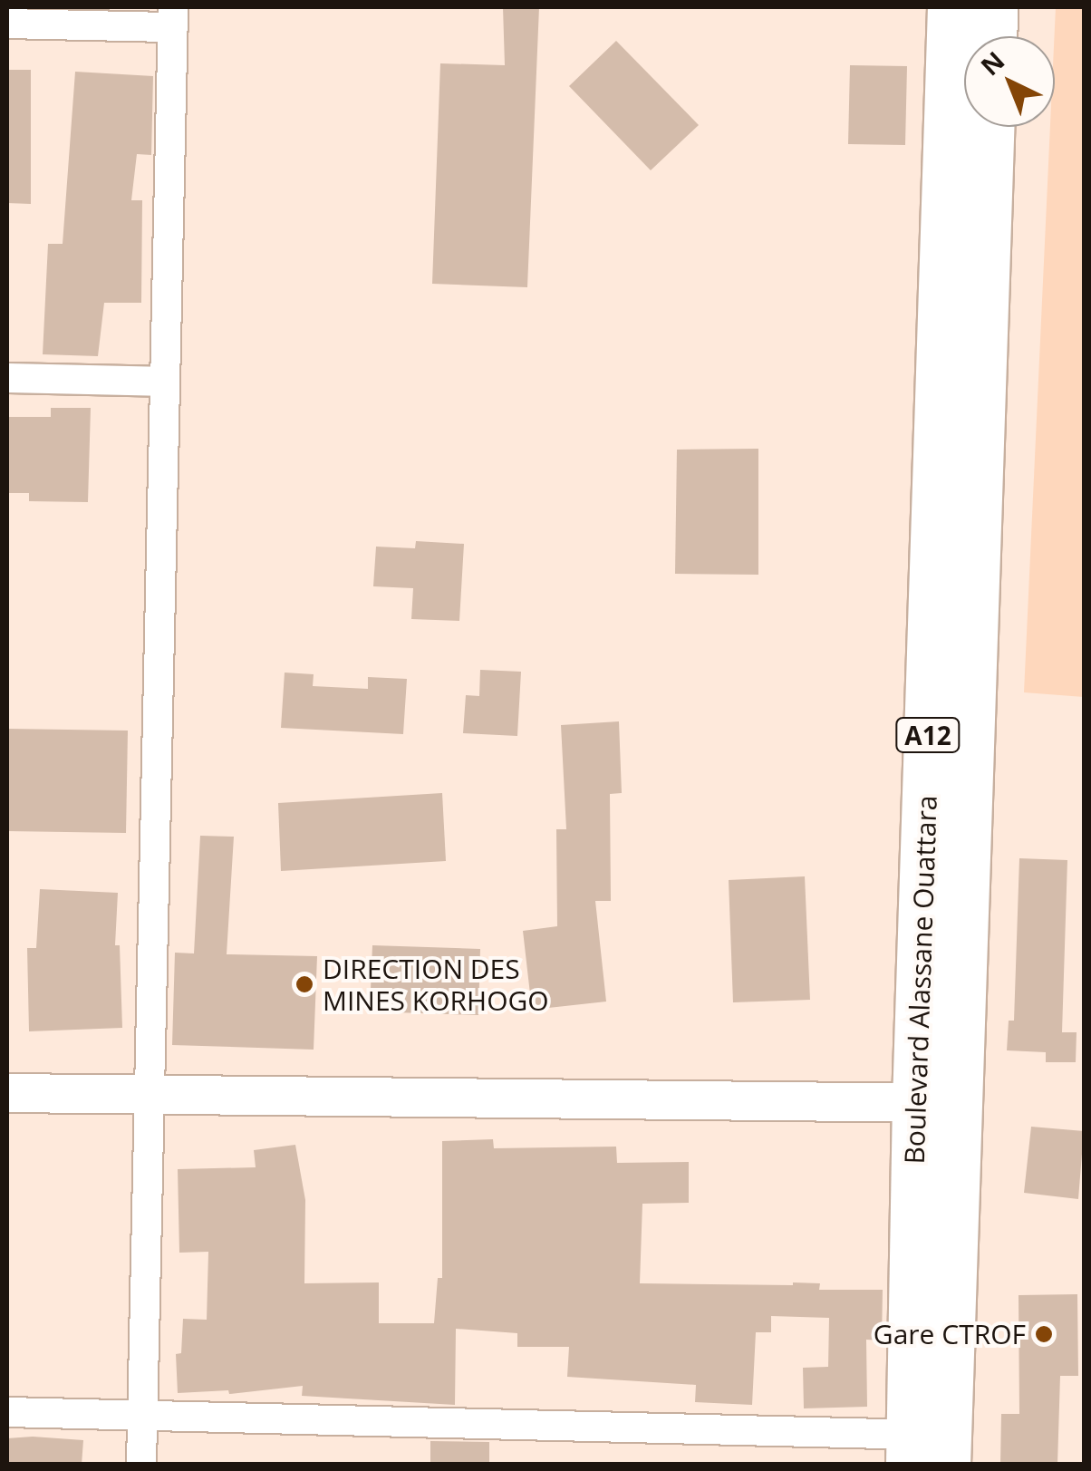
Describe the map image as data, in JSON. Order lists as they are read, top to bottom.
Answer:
{
  "streets": {
    "main road": ["A12", "Boulevard Alassane Ouattara"]
  },
  "places": ["DIRECTION DES MINES KORHOGO", "Gare CTROF"],
  "north": "top left"
}
